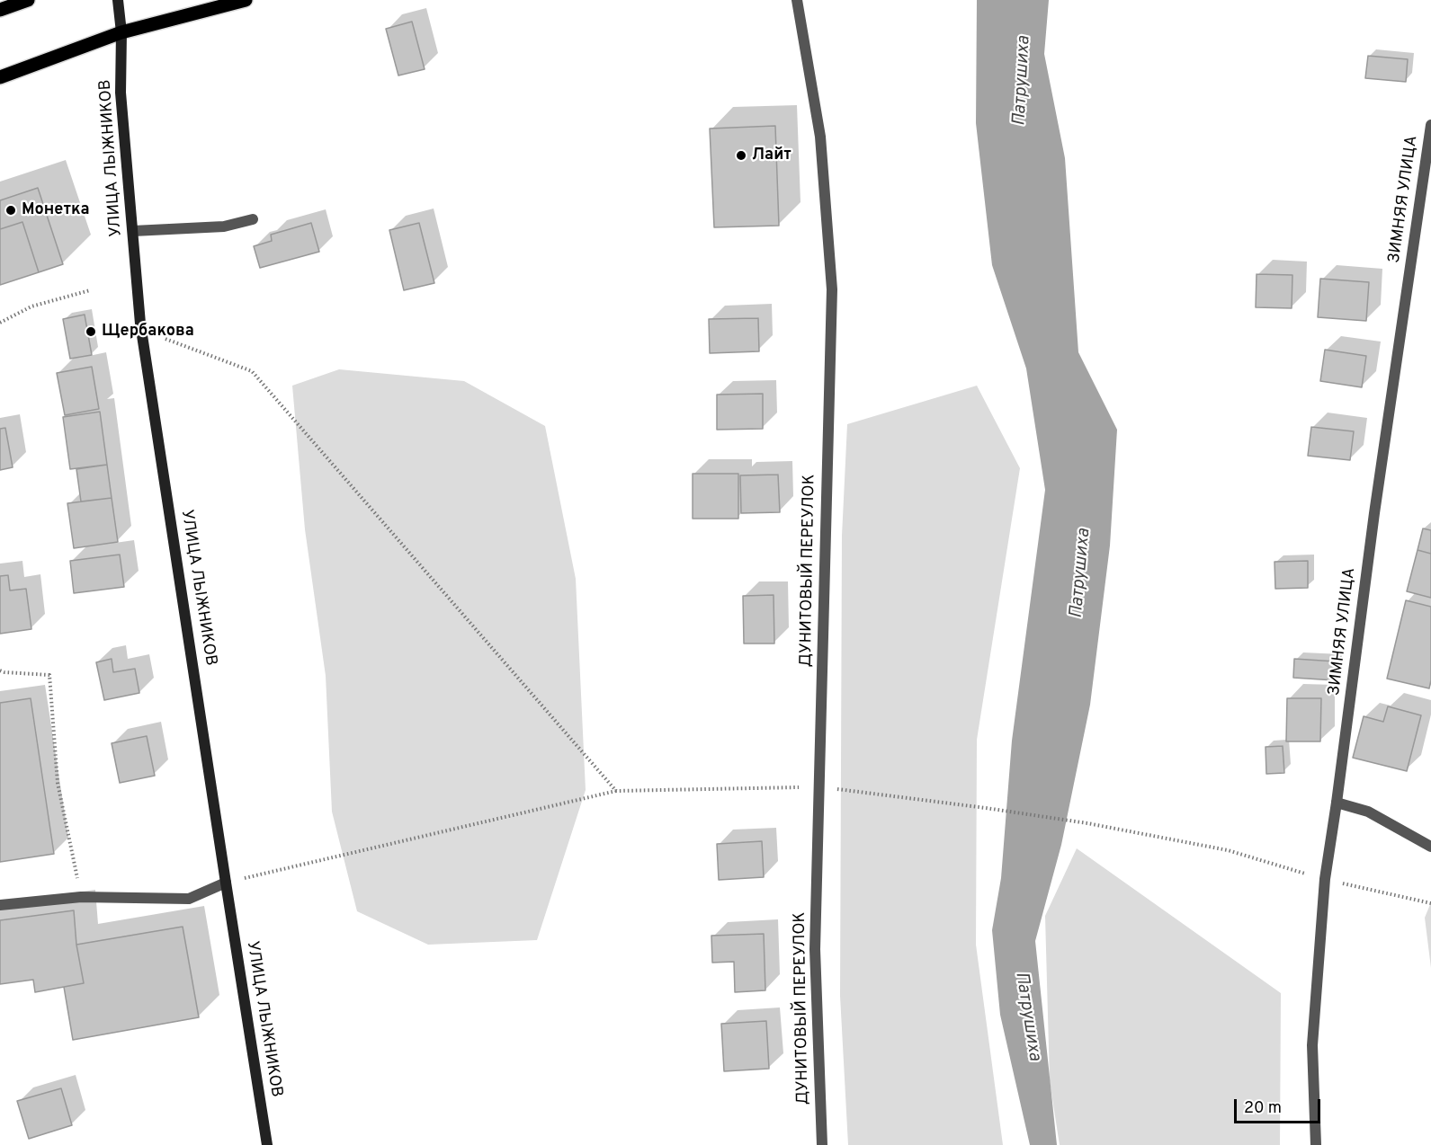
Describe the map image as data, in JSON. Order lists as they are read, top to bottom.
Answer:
{
  "streets": {
    "main road": ["УЛИЦА ЛЫЖНИКОВ"],
    "street": ["ЗИМНЯЯ УЛИЦА", "ДУНИТОВЫЙ ПЕРЕУЛОК"]
  },
  "water": ["Патрушиха"],
  "places": ["Лайт", "Монетка", "Щербакова"],
  "scale_bar": "20 m"
}
